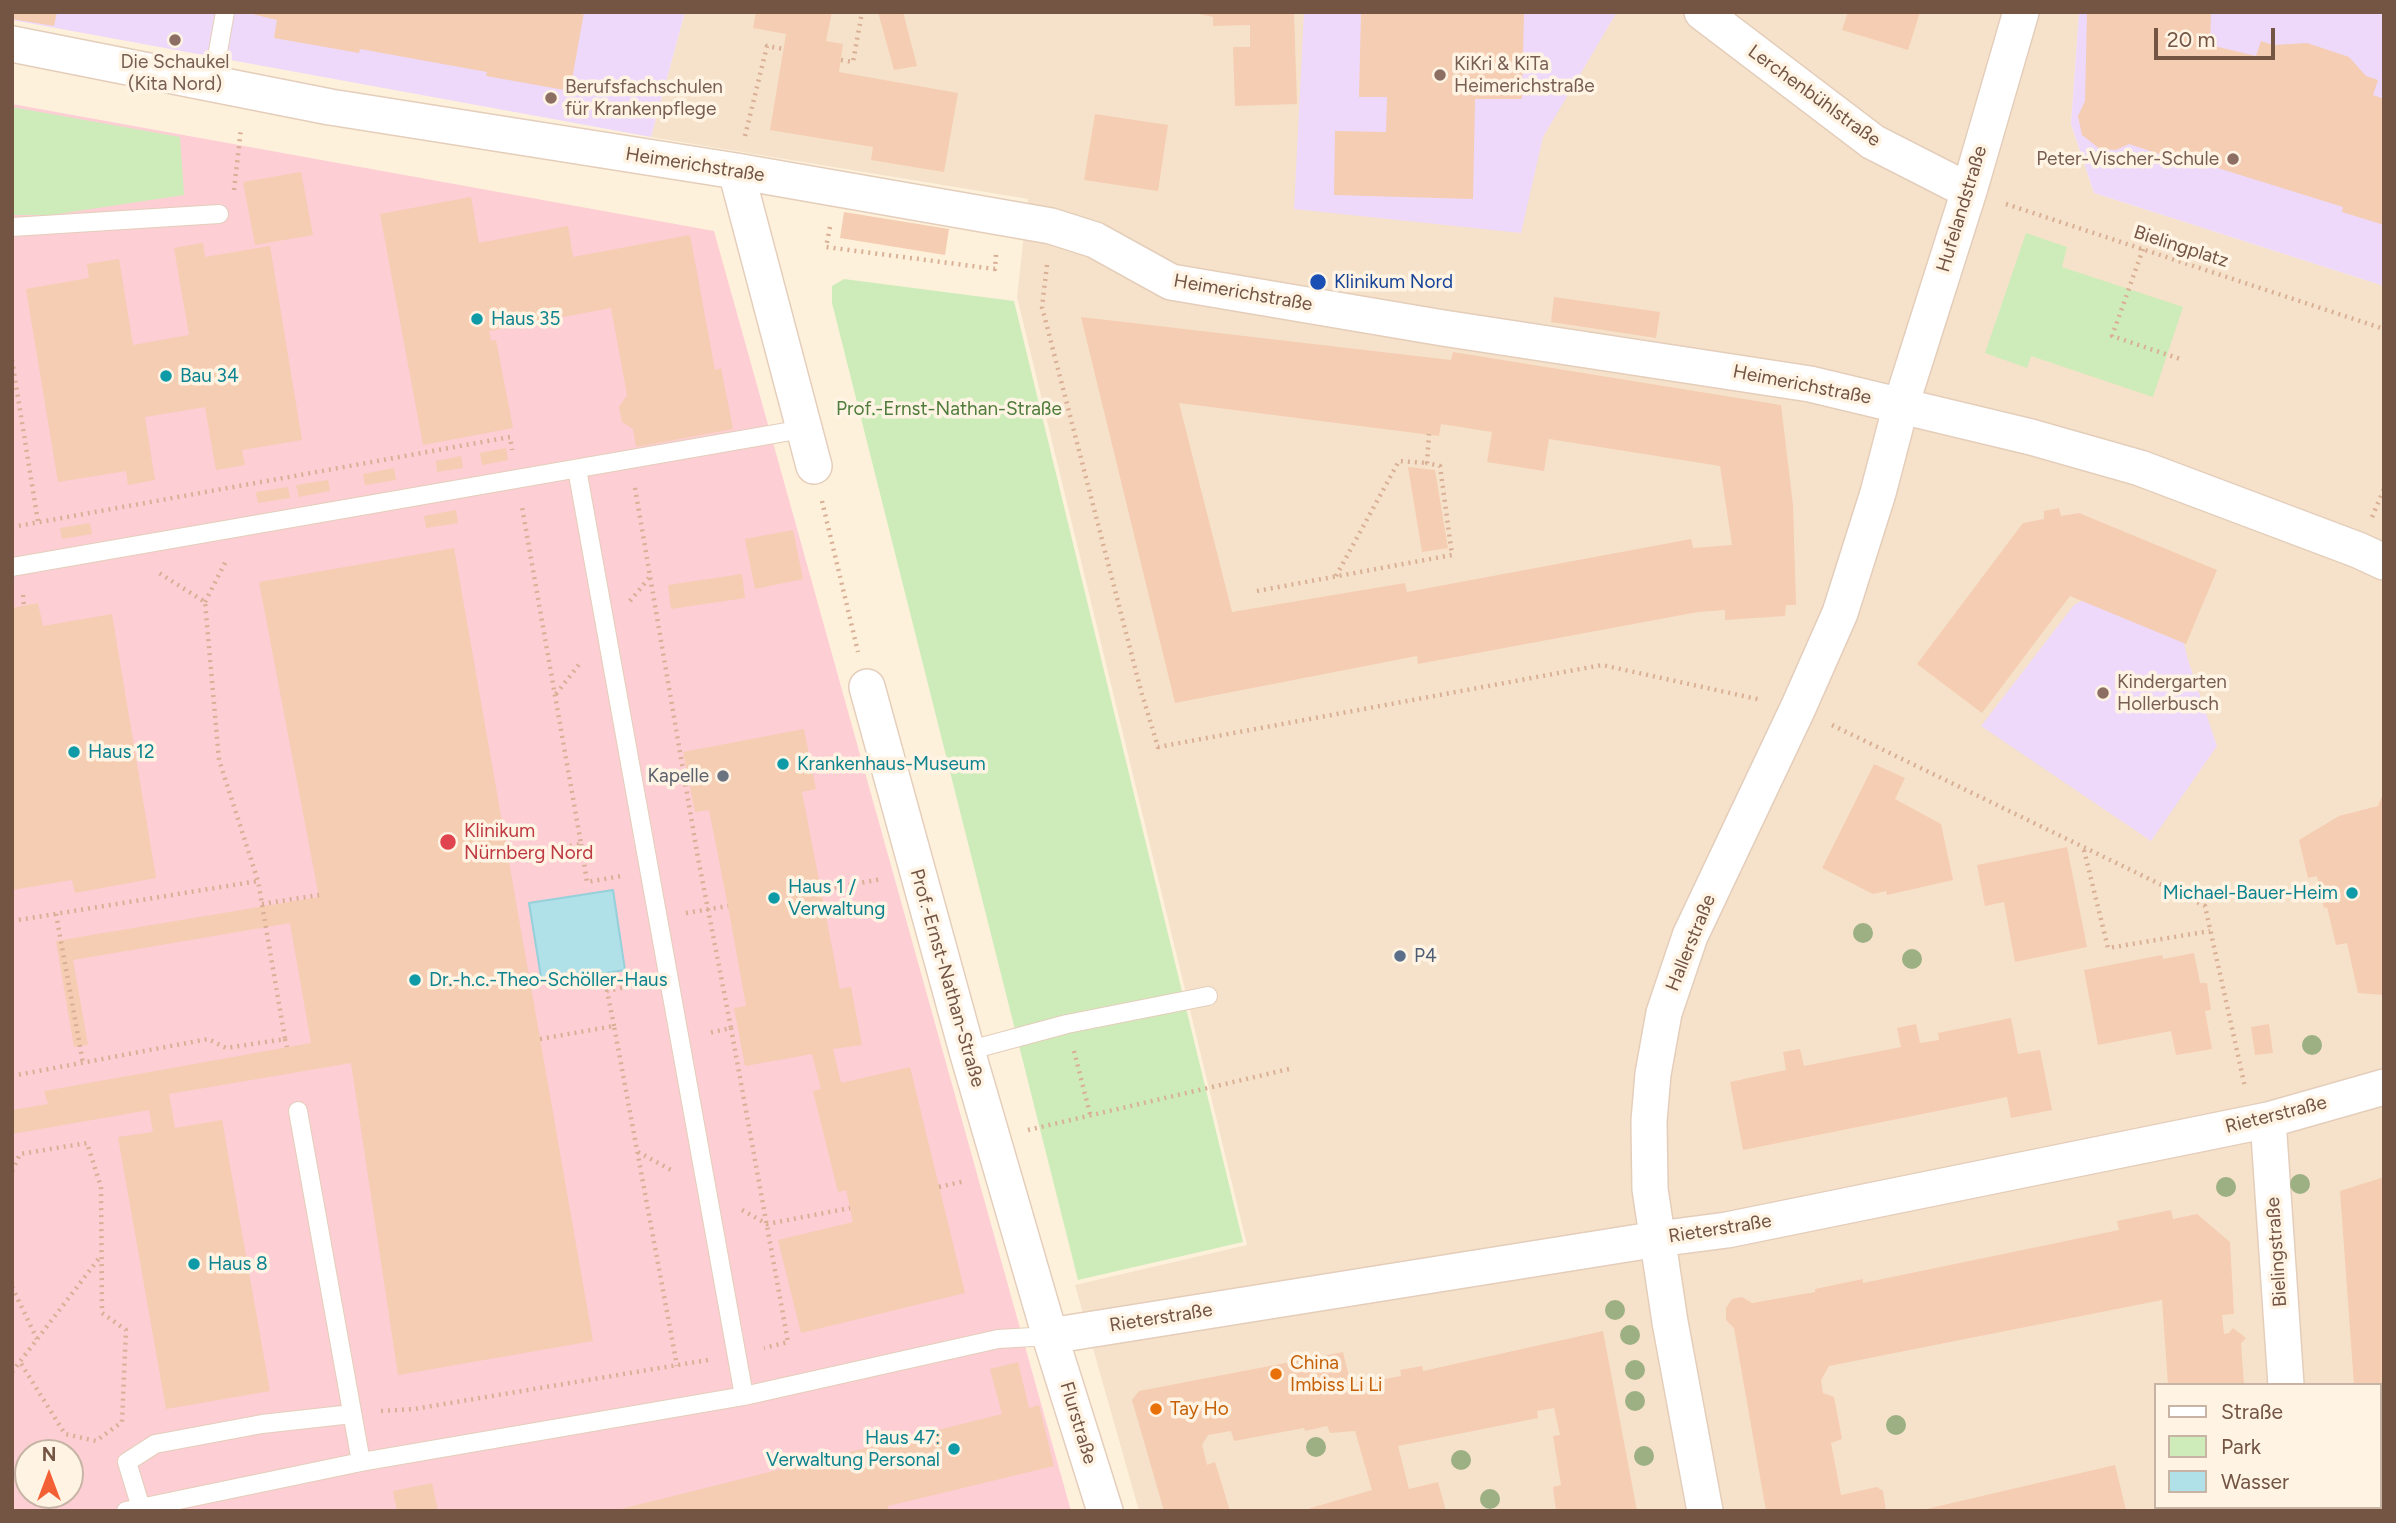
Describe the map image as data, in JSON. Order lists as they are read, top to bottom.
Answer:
{
  "streets": {
    "street": [
      "Lerchenbühlstraße",
      "Heimerichstraße",
      "Hufelandstraße",
      "Hallerstraße",
      "Prof.-Ernst-Nathan-Straße",
      "Rieterstraße",
      "Bielingstraße",
      "Flurstraße"
    ],
    "path": ["Bielingplatz"]
  },
  "crossings": [
    ["Lerchenbühlstraße", "Hufelandstraße"],
    ["Lerchenbühlstraße", "Bielingplatz"],
    ["Heimerichstraße", "Hufelandstraße"],
    ["Heimerichstraße", "Hallerstraße"],
    ["Hufelandstraße", "Bielingplatz"],
    ["Hufelandstraße", "Hallerstraße"],
    ["Hallerstraße", "Rieterstraße"],
    ["Prof.-Ernst-Nathan-Straße", "Rieterstraße"],
    ["Prof.-Ernst-Nathan-Straße", "Flurstraße"],
    ["Rieterstraße", "Bielingstraße"],
    ["Rieterstraße", "Flurstraße"]
  ],
  "parks": ["Prof.-Ernst-Nathan-Straße"],
  "places": [
    "Die Schaukel (Kita Nord)",
    "KiKri & KiTa Heimerichstraße",
    "Berufsfachschulen für Krankenpflege",
    "Peter-Vischer-Schule",
    "Klinikum Nord",
    "Haus 35",
    "Bau 34",
    "Kindergarten Hollerbusch",
    "Haus 12",
    "Krankenhaus-Museum",
    "Kapelle",
    "Klinikum Nürnberg Nord",
    "Michael-Bauer-Heim",
    "Haus 1 / Verwaltung",
    "P4",
    "Dr.-h.c.-Theo-Schöller-Haus",
    "Haus 8",
    "China Imbiss Li Li",
    "Tay Ho",
    "Haus 47: Verwaltung Personal"
  ],
  "legend": ["Straße", "Park", "Wasser"],
  "scale_bar": "20 m",
  "north": "top"
}
